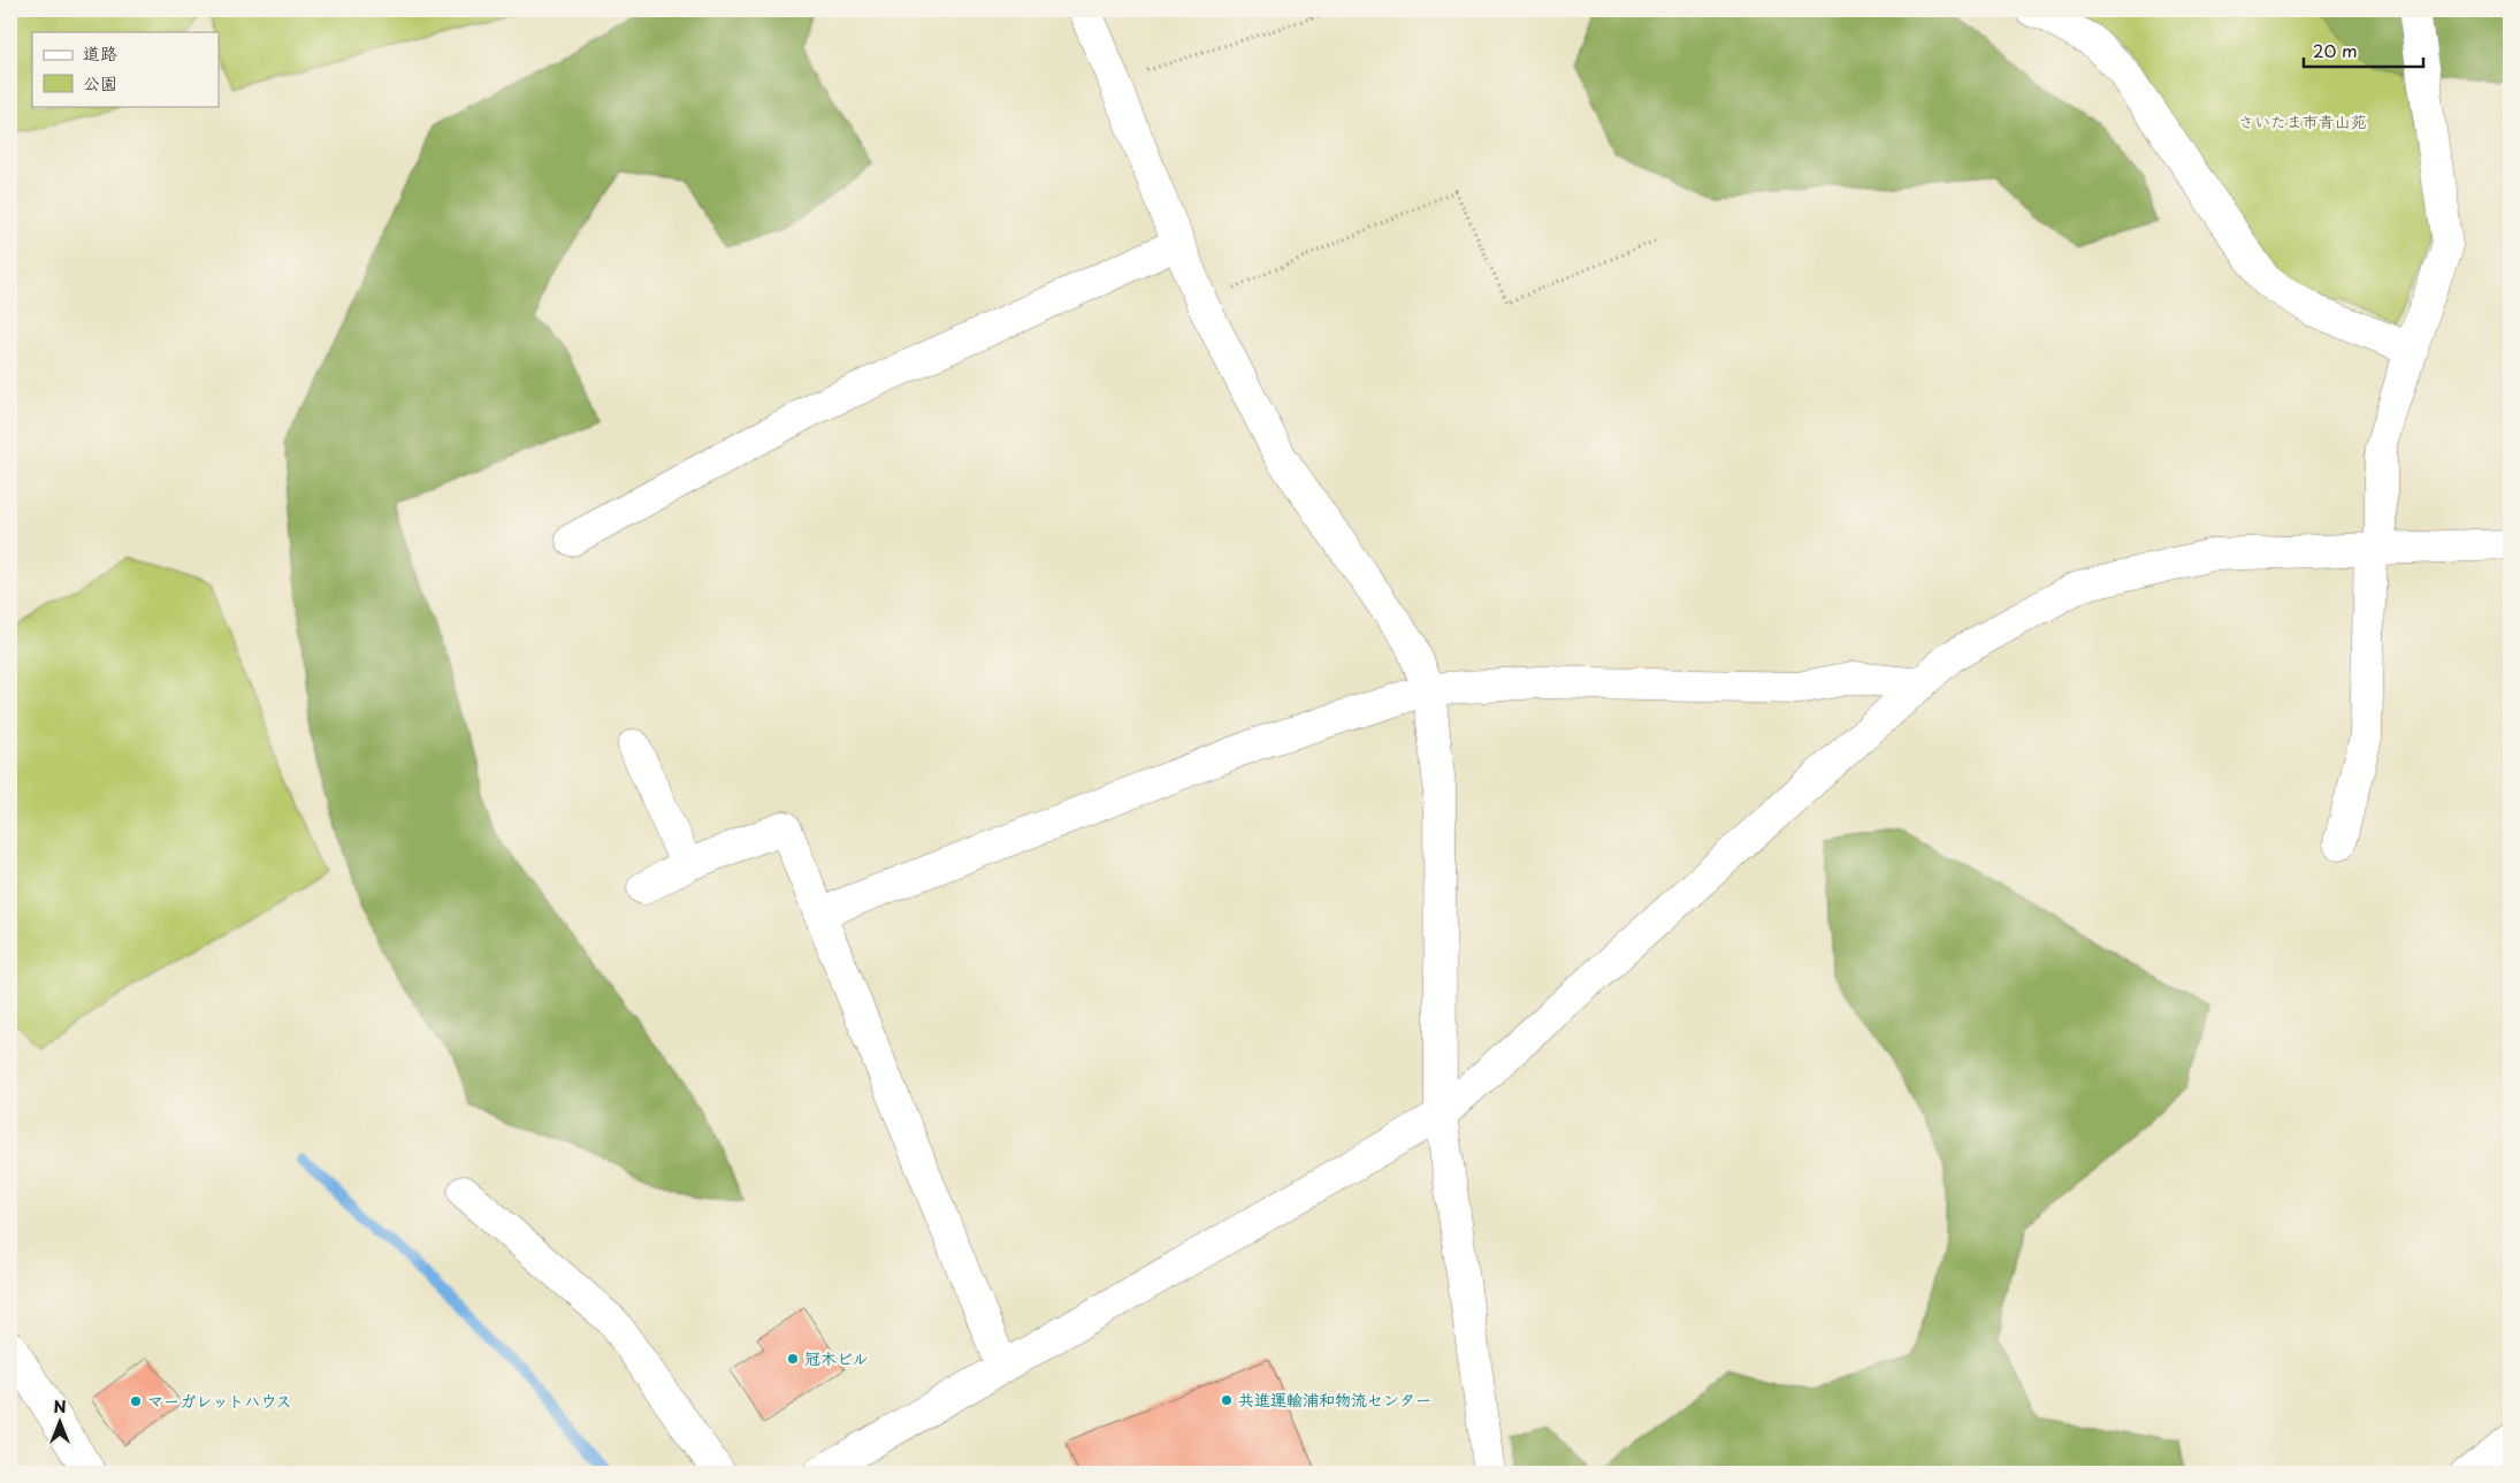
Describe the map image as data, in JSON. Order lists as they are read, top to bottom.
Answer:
{
  "parks": ["さいたま市青山苑"],
  "places": ["冠木ビル", "共進運輸浦和物流センター", "マーガレットハウス"],
  "legend": ["道路", "公園"],
  "scale_bar": "20 m",
  "north": "top"
}
